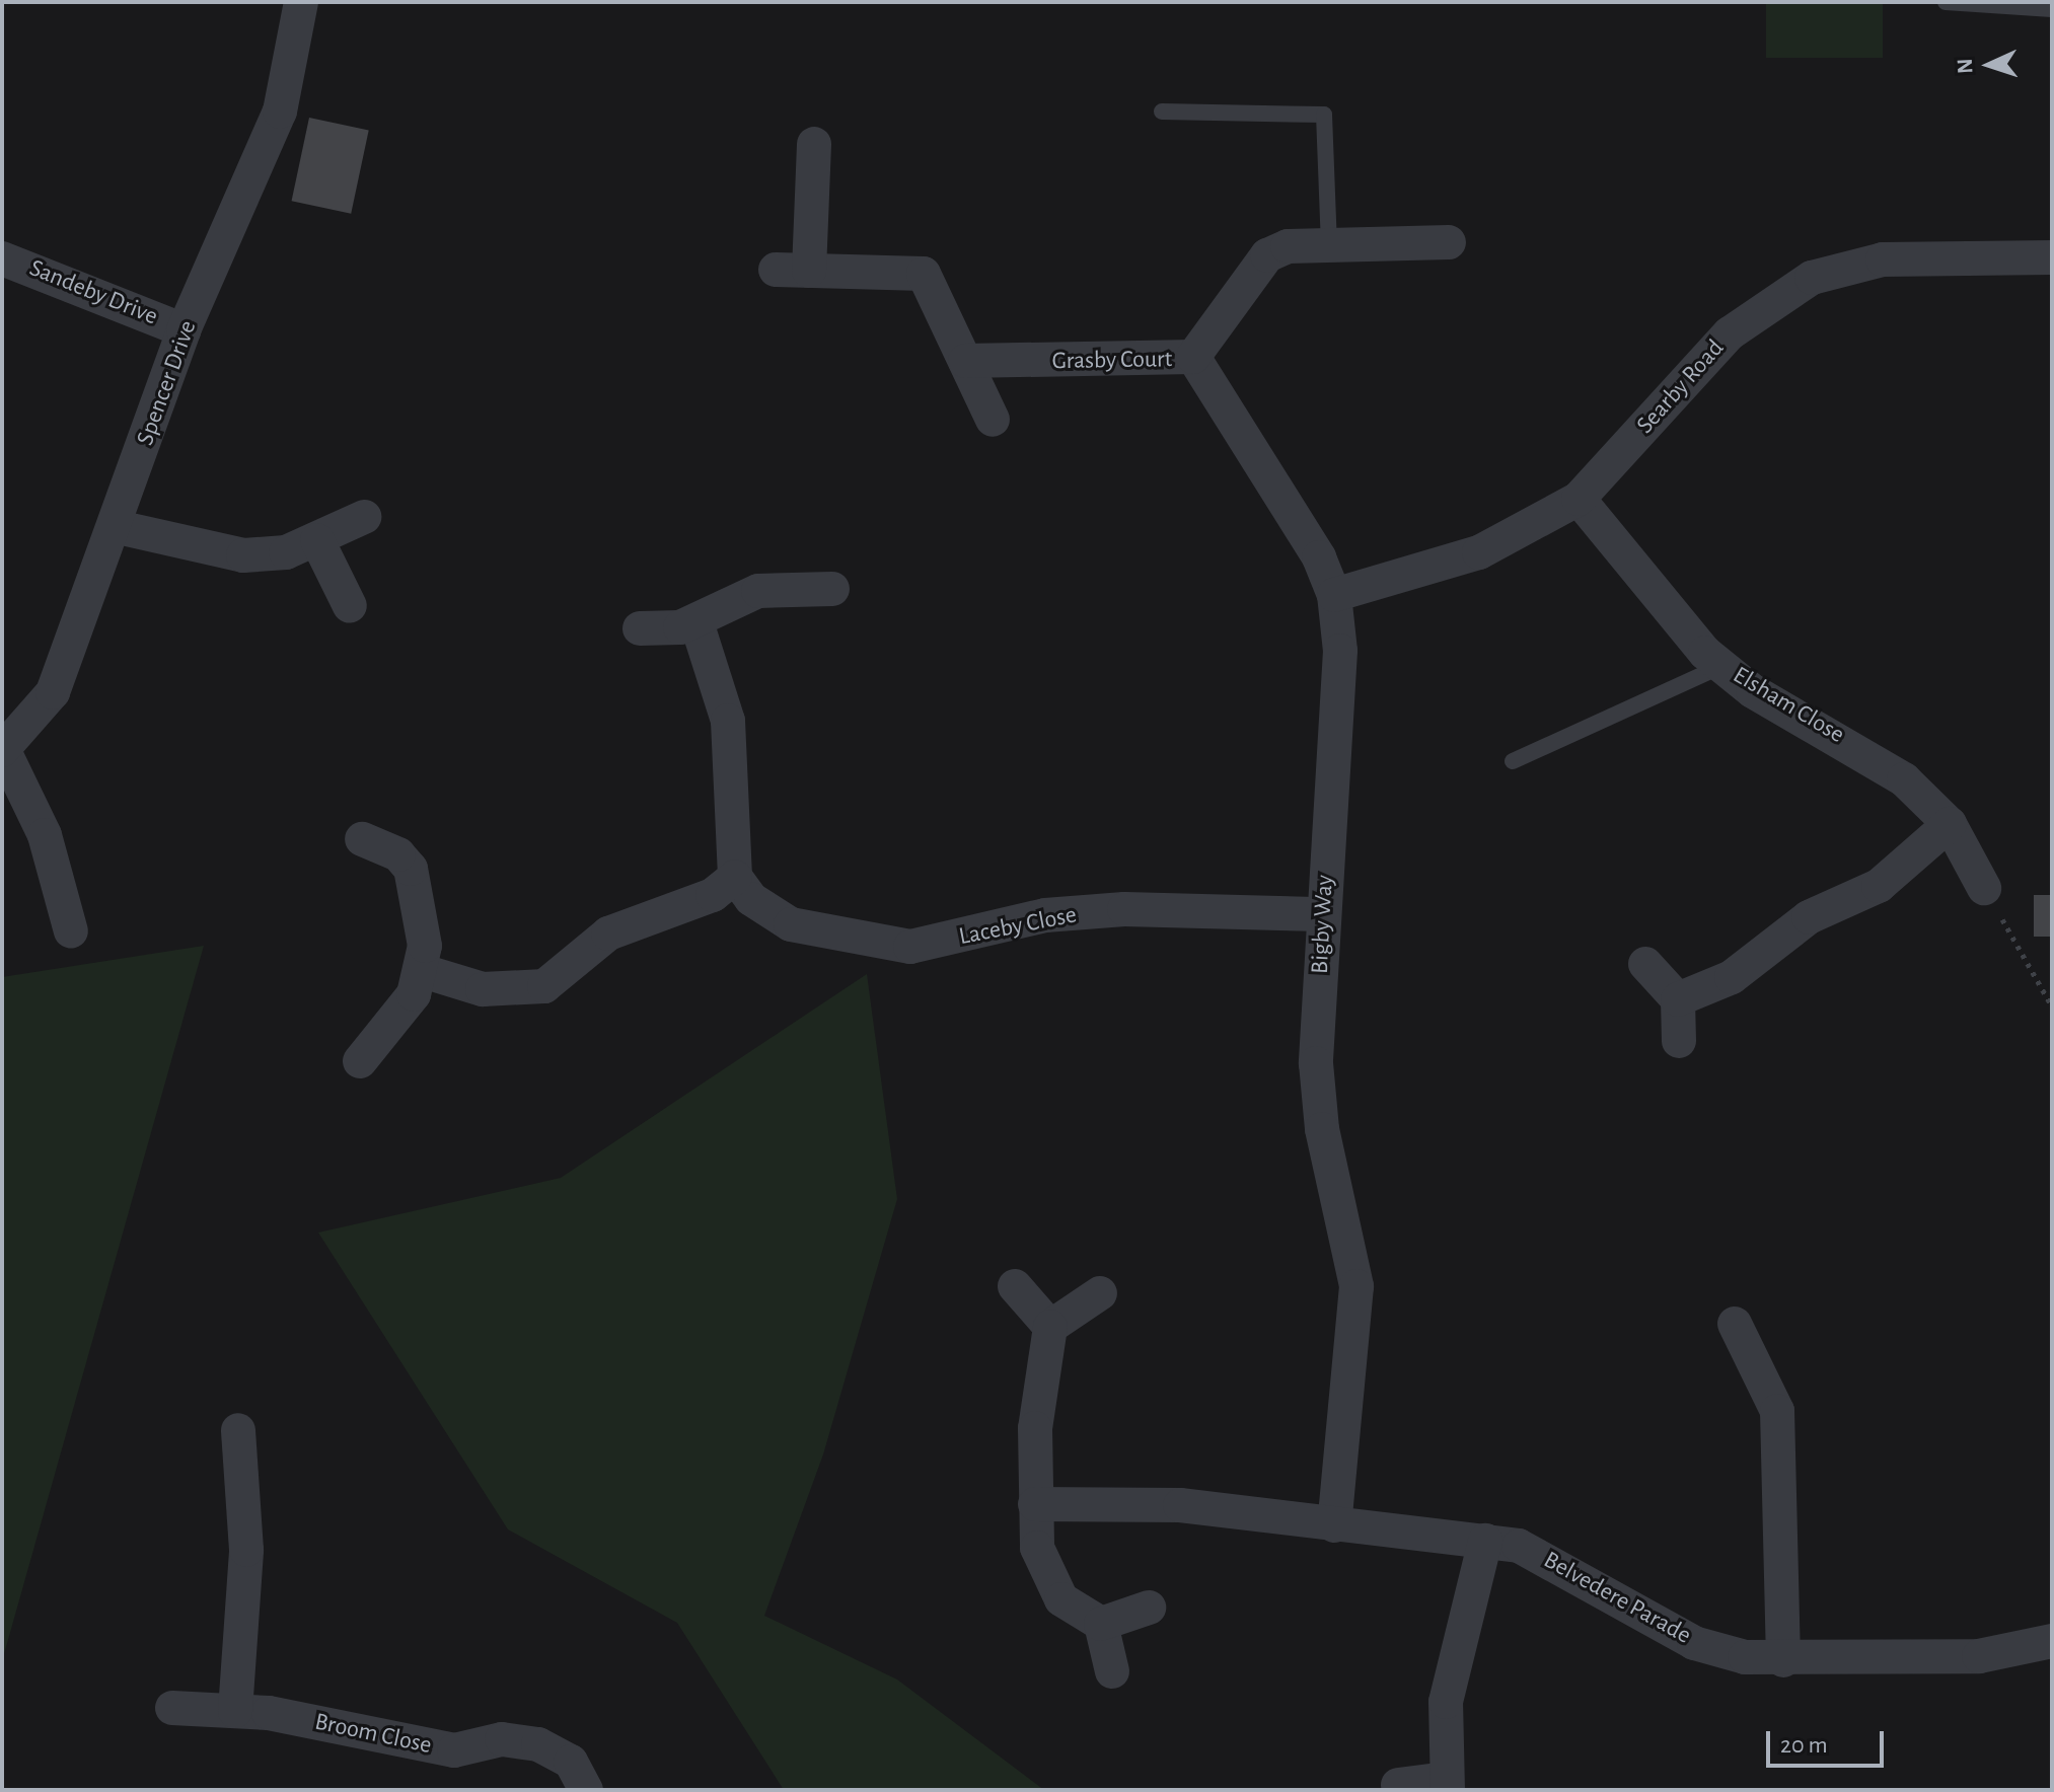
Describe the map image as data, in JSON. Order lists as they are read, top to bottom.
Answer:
{
  "streets": {
    "street": [
      "Sandeby Drive",
      "Grasby Court",
      "Spencer Drive",
      "Searby Road",
      "Elsham Close",
      "Bigby Way",
      "Laceby Close",
      "Belvedere Parade",
      "Broom Close"
    ]
  },
  "crossings": [
    ["Sandeby Drive", "Spencer Drive"],
    ["Grasby Court", "Bigby Way"],
    ["Searby Road", "Elsham Close"],
    ["Searby Road", "Bigby Way"],
    ["Bigby Way", "Laceby Close"],
    ["Bigby Way", "Belvedere Parade"]
  ],
  "scale_bar": "20 m",
  "north": "left"
}
